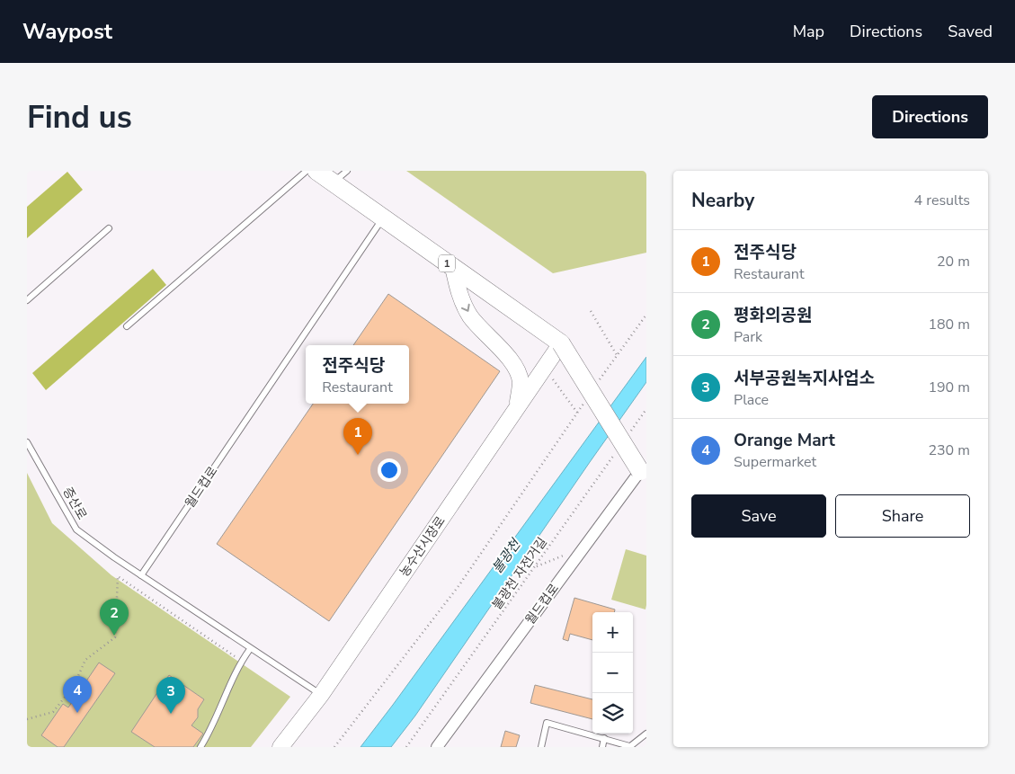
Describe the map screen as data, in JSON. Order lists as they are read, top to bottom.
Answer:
{
  "streets": {
    "main road": ["1", "농수산시장로"],
    "street": ["월드컵로"],
    "lane": ["증산로"],
    "path": ["불광천 자전거길"]
  },
  "crossings": [
    ["1", "월드컵로"],
    ["1", "농수산시장로"],
    ["월드컵로", "증산로"]
  ],
  "water": ["불광천"],
  "page": {
    "header": "Waypost",
    "nav": ["Map", "Directions", "Saved"],
    "buttons": [
      "Directions",
      ["Save", "Share"]
    ],
    "title": "Find us",
    "heading": ["Nearby", "4 results"],
    "list": [
      {
        "mark": "1",
        "name": "전주식당",
        "note": "Restaurant",
        "value": "20 m"
      },
      {
        "mark": "2",
        "name": "평화의공원",
        "note": "Park",
        "value": "180 m"
      },
      {
        "mark": "3",
        "name": "서부공원녹지사업소",
        "note": "Place",
        "value": "190 m"
      },
      {
        "mark": "4",
        "name": "Orange Mart",
        "note": "Supermarket",
        "value": "230 m"
      }
    ],
    "popup": ["전주식당", "Restaurant"],
    "pins": [
      "1",
      "2",
      "4",
      "3"
    ],
    "map_buttons": ["+", "−"]
  }
}
